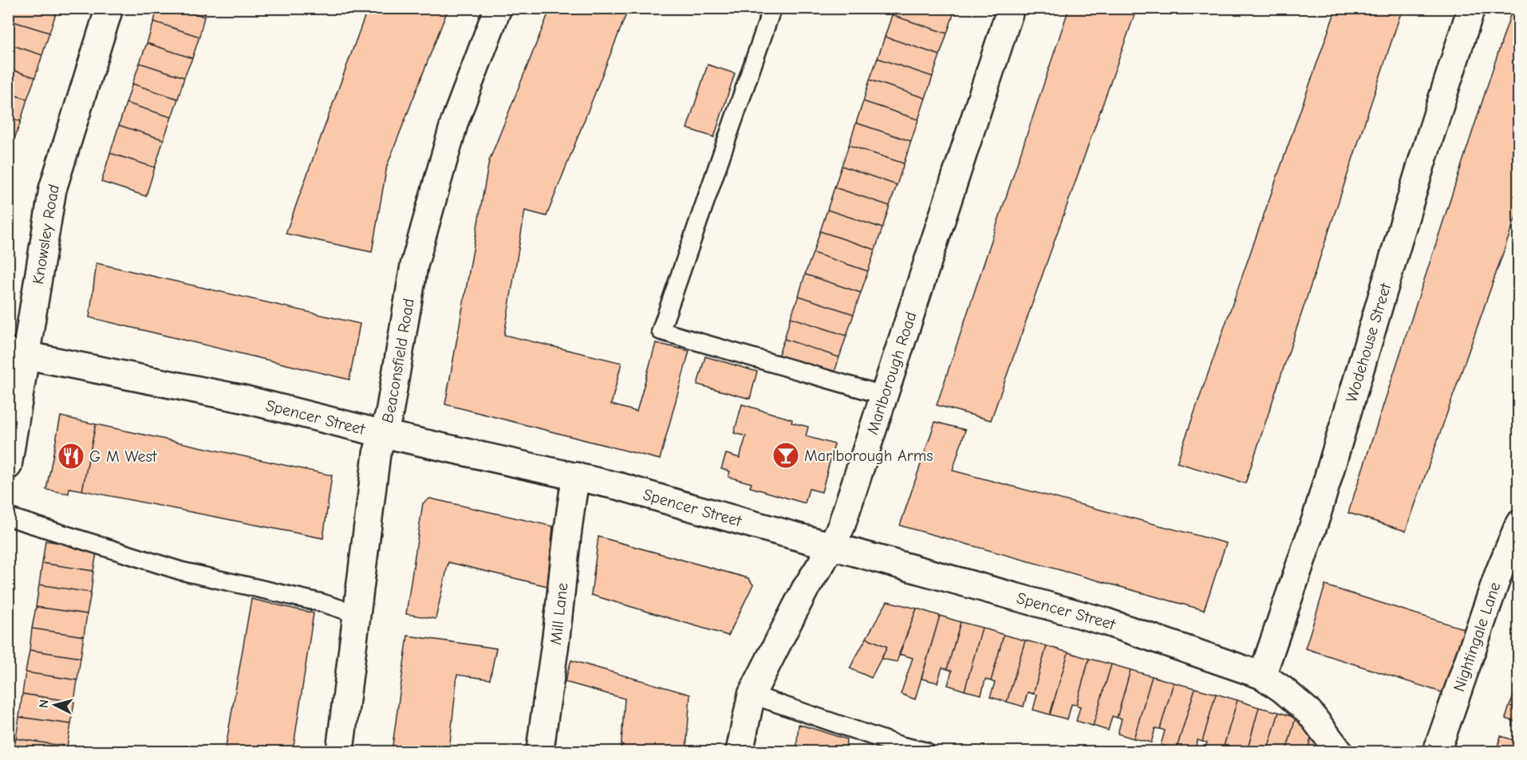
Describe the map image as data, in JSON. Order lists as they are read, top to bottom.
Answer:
{
  "streets": {
    "street": [
      "Knowsley Road",
      "Wodehouse Street",
      "Beaconsfield Road",
      "Marlborough Road",
      "Spencer Street",
      "Mill Lane",
      "Nightingale Lane"
    ]
  },
  "crossings": [
    ["Knowsley Road", "Spencer Street"],
    ["Wodehouse Street", "Spencer Street"],
    ["Beaconsfield Road", "Spencer Street"],
    ["Marlborough Road", "Spencer Street"],
    ["Spencer Street", "Mill Lane"]
  ],
  "places": {
    "bar": ["Marlborough Arms"],
    "restaurant": ["G M West"]
  },
  "north": "left"
}
